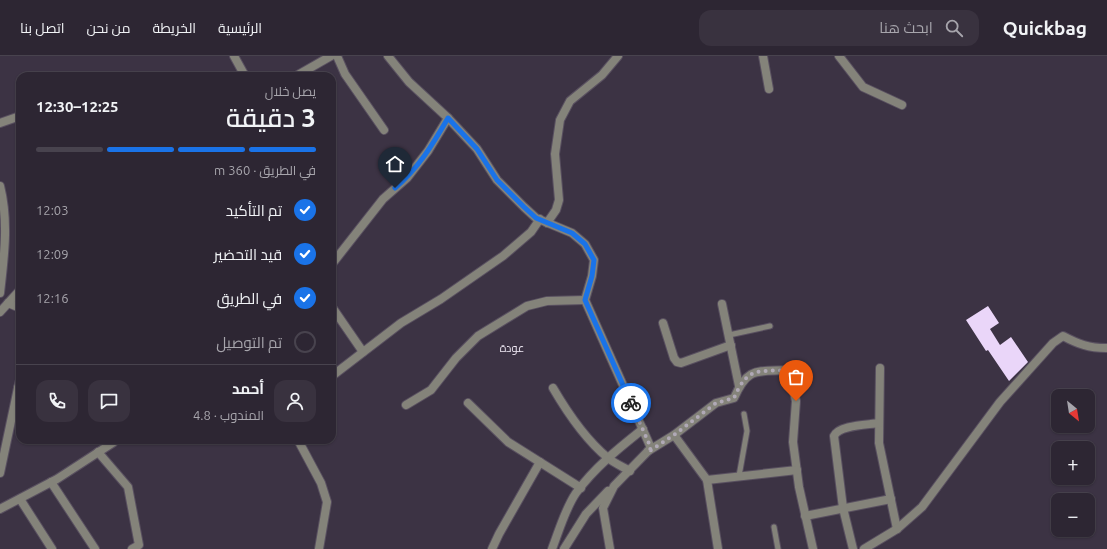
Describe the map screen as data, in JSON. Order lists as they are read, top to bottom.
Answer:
{
  "districts": ["عودة"],
  "north": "bottom right",
  "page": {
    "header": "Quickbag",
    "search": "ابحث هنا",
    "nav": [
      "الرئيسية",
      "الخريطة",
      "من نحن",
      "اتصل بنا"
    ],
    "heading": ["3 دقيقة", "يصل خلال", "12:25–12:30"],
    "panel": ["أحمد", "المندوب · 4.8"],
    "bar": "في الطريق · 360 m",
    "list": [
      ["تم التأكيد", "12:03"],
      ["قيد التحضير", "12:09"],
      ["في الطريق", "12:16"],
      "تم التوصيل"
    ],
    "map_buttons": ["+", "−"]
  }
}
